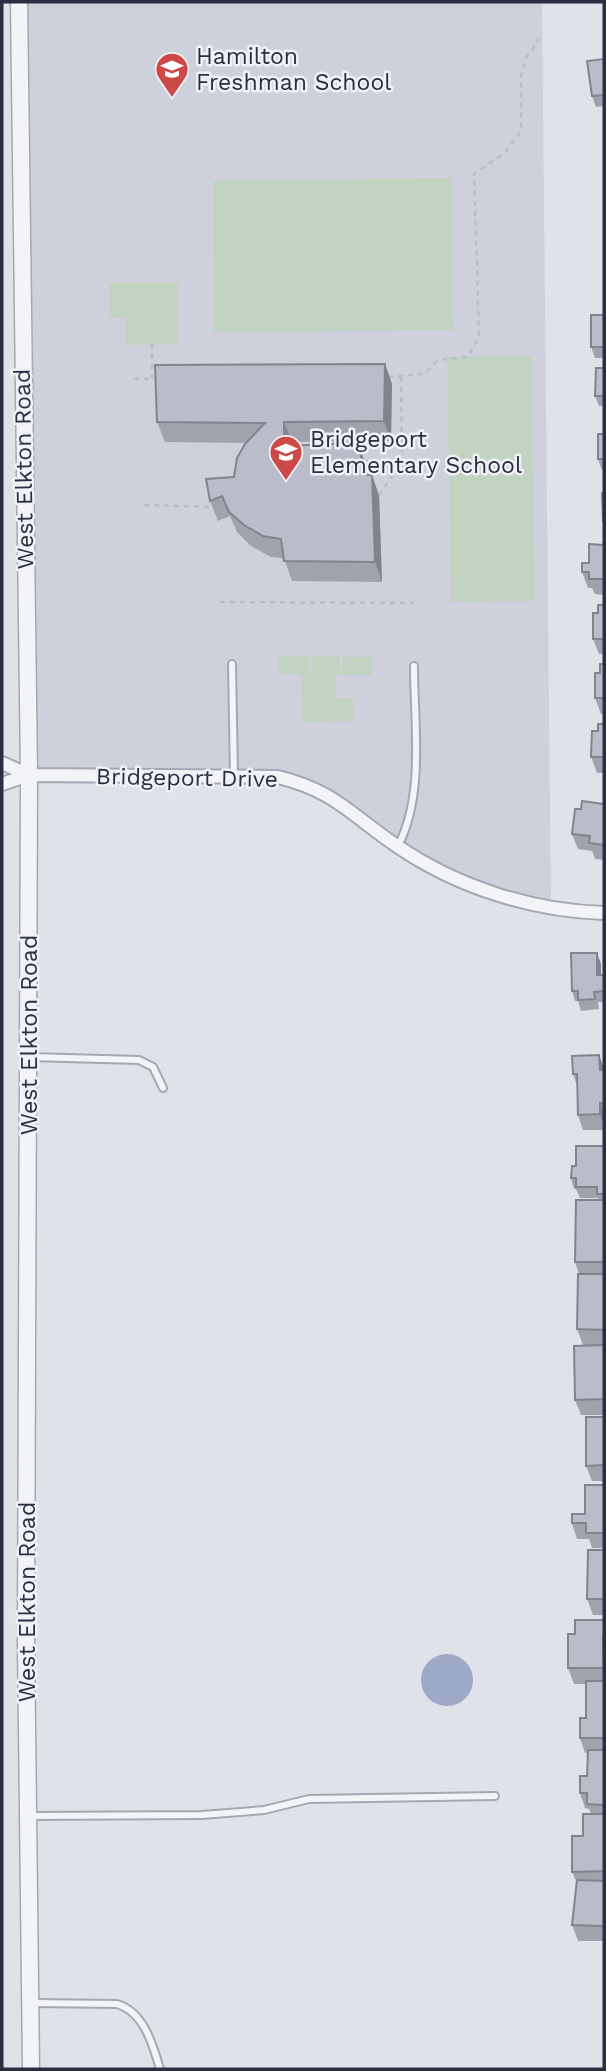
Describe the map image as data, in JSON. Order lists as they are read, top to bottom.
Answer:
{
  "streets": {
    "street": ["West Elkton Road", "Bridgeport Drive"]
  },
  "crossings": [
    ["West Elkton Road", "Bridgeport Drive"]
  ],
  "places": {
    "school or university": ["Hamilton Freshman School", "Bridgeport Elementary School"]
  }
}
